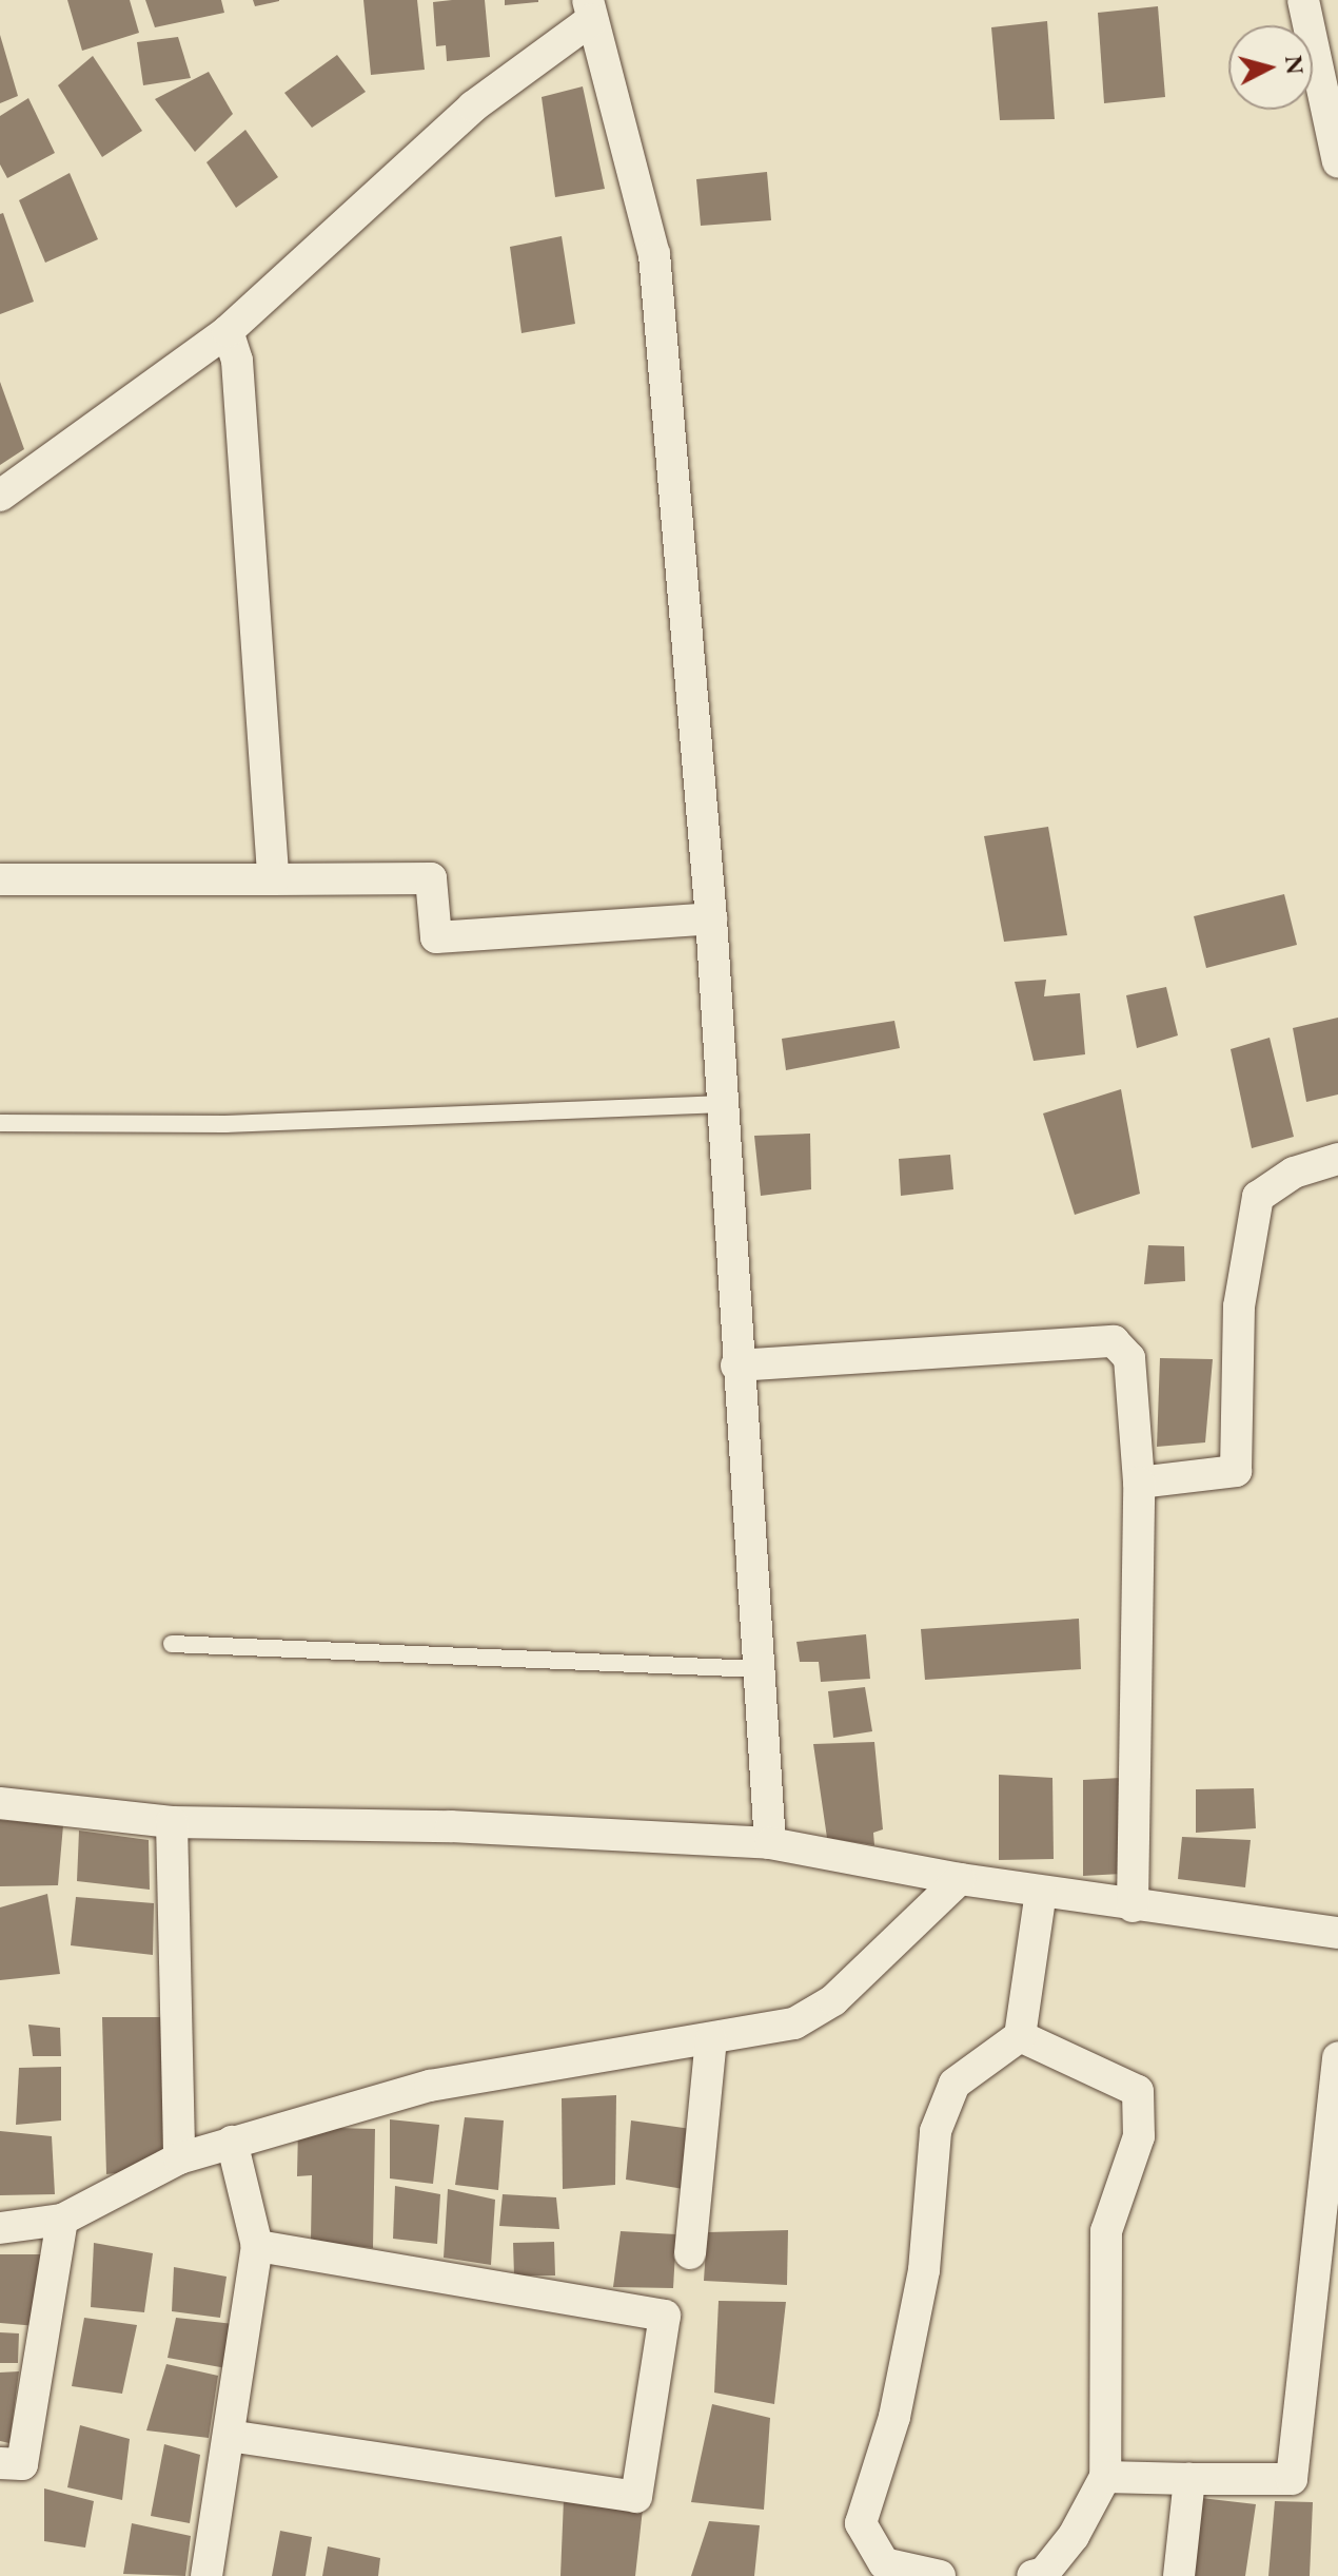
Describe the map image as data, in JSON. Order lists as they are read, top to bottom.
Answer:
{
  "north": "right"
}
